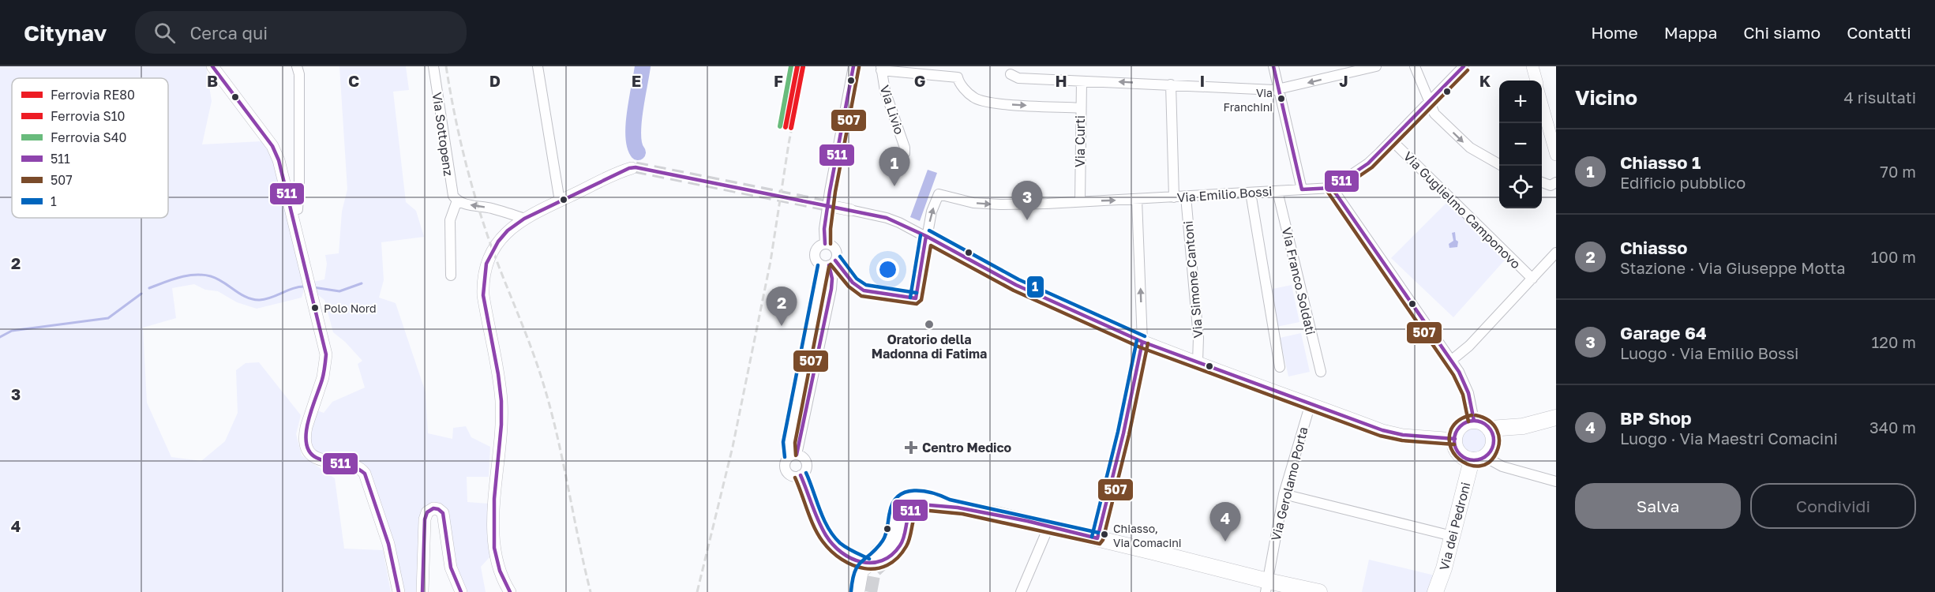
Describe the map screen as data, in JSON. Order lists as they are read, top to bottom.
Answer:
{
  "streets": {
    "main road": ["Via dei Pedroni"],
    "street": [
      "Via Livio",
      "Via Sottopenz",
      "Via Curti",
      "Via Emilio Bossi",
      "Via Guglielmo Camponovo",
      "Via Simone Cantoni",
      "Via Franco Soldati",
      "Via Gerolamo Porta"
    ]
  },
  "crossings": [
    ["Via Curti", "Via Emilio Bossi"],
    ["Via Emilio Bossi", "Via Simone Cantoni"],
    ["Via Emilio Bossi", "Via Franco Soldati"]
  ],
  "one_way": ["Via Emilio Bossi"],
  "places": {
    "other": [
      "Via Franchini",
      "Polo Nord",
      "Oratorio della Madonna di Fatima",
      "Chiasso, Via Comacini"
    ],
    "health": ["Centro Medico"]
  },
  "lines": [
    "rail line RE80",
    "rail line S40",
    "transit line 511",
    "rail line S10",
    "transit line 507",
    "transit line 1"
  ],
  "legend": [
    "Ferrovia RE80",
    "Ferrovia S10",
    "Ferrovia S40",
    "511",
    "507",
    "1"
  ],
  "page": {
    "header": "Citynav",
    "search": "Cerca qui",
    "nav": [
      "Home",
      "Mappa",
      "Chi siamo",
      "Contatti"
    ],
    "heading": ["Vicino", "4 risultati"],
    "map_buttons": ["+", "−"],
    "list": [
      {
        "mark": "1",
        "name": "Chiasso 1",
        "note": "Edificio pubblico",
        "value": "70 m"
      },
      {
        "mark": "2",
        "name": "Chiasso",
        "note": "Stazione · Via Giuseppe Motta",
        "value": "100 m"
      },
      {
        "mark": "3",
        "name": "Garage 64",
        "note": "Luogo · Via Emilio Bossi",
        "value": "120 m"
      },
      {
        "mark": "4",
        "name": "BP Shop",
        "note": "Luogo · Via Maestri Comacini",
        "value": "340 m"
      }
    ],
    "pins": [
      "1",
      "3",
      "2",
      "4"
    ],
    "buttons": ["Salva", "Condividi"]
  },
  "grid": {
    "columns": [
      "B",
      "C",
      "D",
      "E",
      "F",
      "G",
      "H",
      "I",
      "J",
      "K"
    ],
    "rows": ["2", "3", "4"]
  }
}
